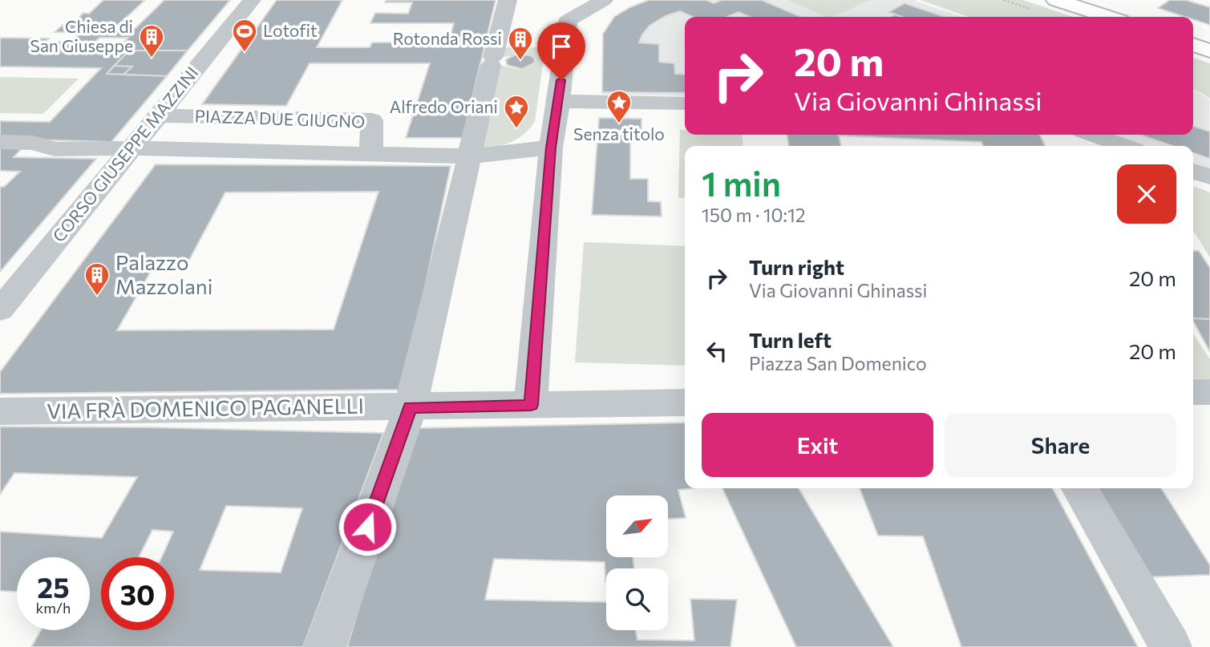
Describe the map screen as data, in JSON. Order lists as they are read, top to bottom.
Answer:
{
  "streets": {
    "street": ["PIAZZA DUE GIUGNO", "CORSO GIUSEPPE MAZZINI", "VIA FRÀ DOMENICO PAGANELLI"]
  },
  "crossings": [
    ["PIAZZA DUE GIUGNO", "CORSO GIUSEPPE MAZZINI"]
  ],
  "places": {
    "sports": ["Lotofit"],
    "building": ["Chiesa di San Giuseppe", "Rotonda Rossi", "Palazzo Mazzolani"],
    "place": ["Senza titolo", "Alfredo Oriani"]
  },
  "north": "top right",
  "page": {
    "turn": ["20 m", "Via Giovanni Ghinassi"],
    "heading": ["1 min", "150 m · 10:12"],
    "list": [
      {
        "name": "Turn right",
        "note": "Via Giovanni Ghinassi",
        "value": "20 m"
      },
      {
        "name": "Turn left",
        "note": "Piazza San Domenico",
        "value": "20 m"
      }
    ],
    "buttons": ["Exit", "Share"],
    "speed": "25 km/h",
    "limit": "30"
  }
}
